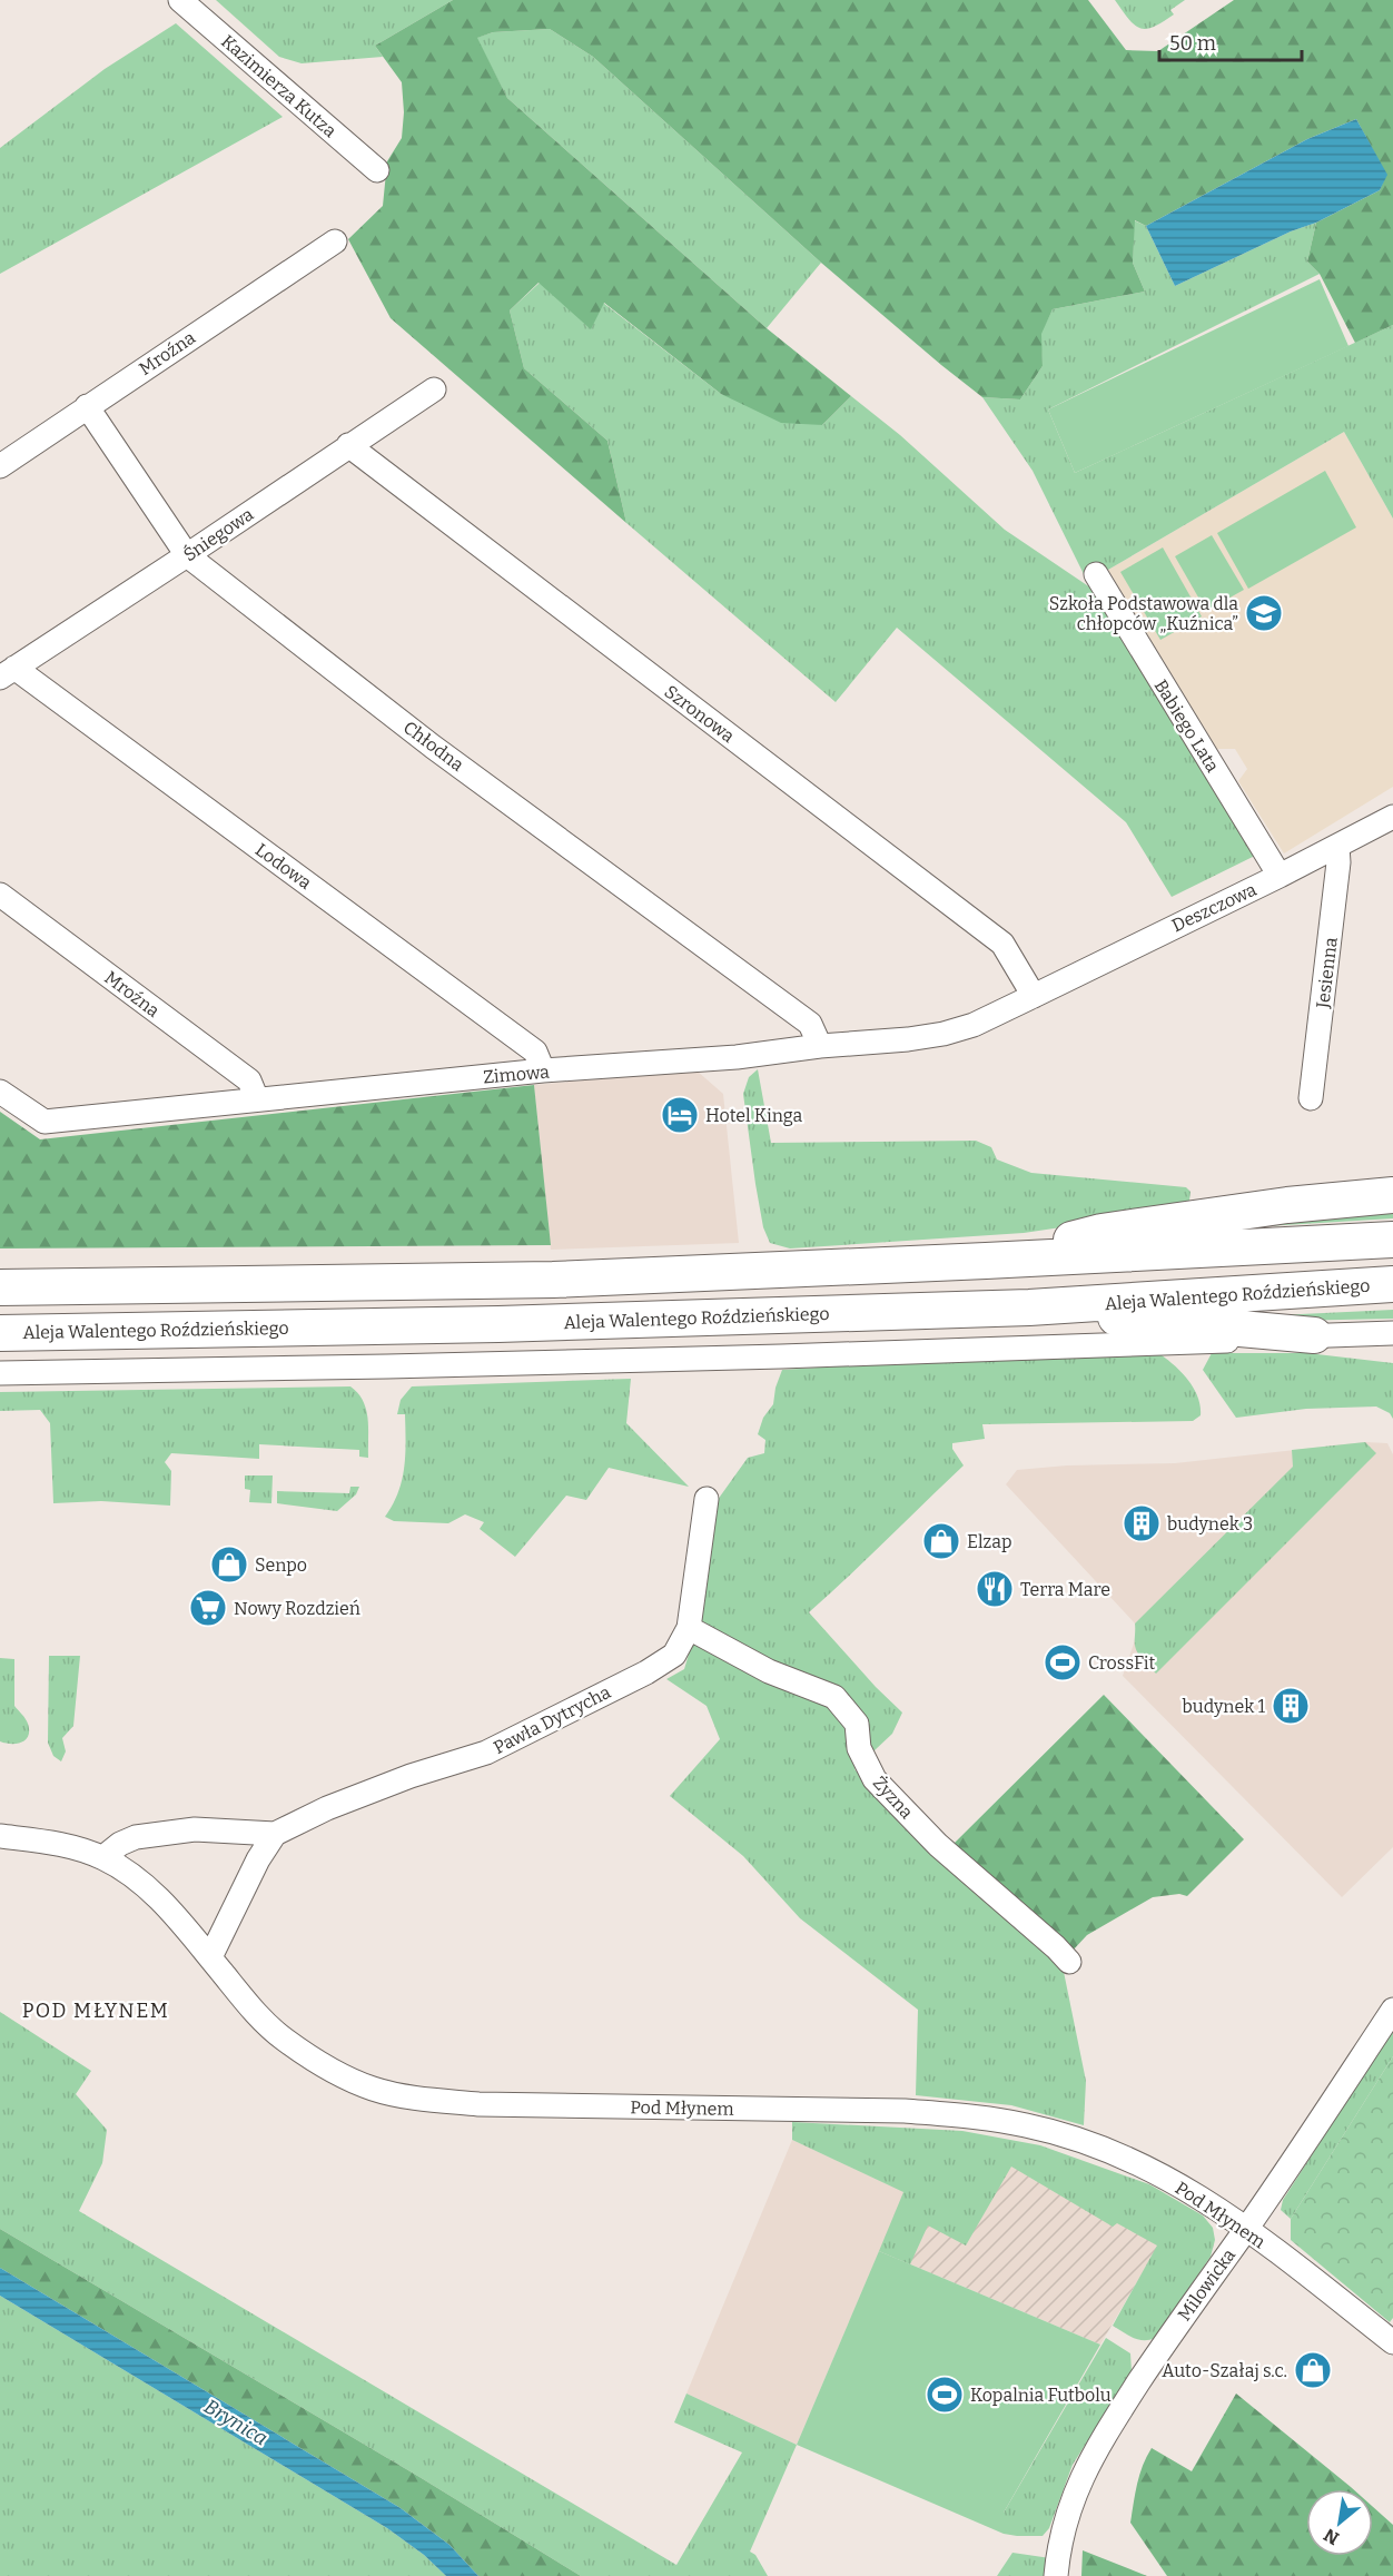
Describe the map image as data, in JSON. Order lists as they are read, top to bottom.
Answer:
{
  "streets": {
    "highway": ["Aleja Walentego Roździeńskiego"],
    "street": [
      "Kazimierza Kutza",
      "Mroźna",
      "Śniegowa",
      "Szronowa",
      "Babiego Lata",
      "Chłodna",
      "Lodowa",
      "Deszczowa",
      "Jesienna",
      "Zimowa",
      "Pawła Dytrycha",
      "Żyzna",
      "Pod Młynem",
      "Milowicka"
    ]
  },
  "crossings": [
    ["Mroźna", "Chłodna"],
    ["Mroźna", "Zimowa"],
    ["Śniegowa", "Szronowa"],
    ["Śniegowa", "Chłodna"],
    ["Śniegowa", "Lodowa"],
    ["Szronowa", "Deszczowa"],
    ["Szronowa", "Zimowa"],
    ["Babiego Lata", "Deszczowa"],
    ["Chłodna", "Zimowa"],
    ["Lodowa", "Zimowa"],
    ["Deszczowa", "Jesienna"],
    ["Deszczowa", "Zimowa"],
    ["Pawła Dytrycha", "Żyzna"],
    ["Pawła Dytrycha", "Pod Młynem"],
    ["Pod Młynem", "Milowicka"]
  ],
  "districts": ["POD MŁYNEM"],
  "water": ["Brynica"],
  "places": {
    "school or university": ["Szkoła Podstawowa dla chłopców „Kuźnica”"],
    "hotel": ["Hotel Kinga"],
    "building": ["budynek 3", "budynek 1"],
    "shop": ["Elzap", "Senpo", "Auto-Szałaj s.c."],
    "restaurant": ["Terra Mare"],
    "supermarket": ["Nowy Rozdzień"],
    "sports": ["CrossFit", "Kopalnia Futbolu"]
  },
  "scale_bar": "50 m",
  "north": "bottom left"
}
